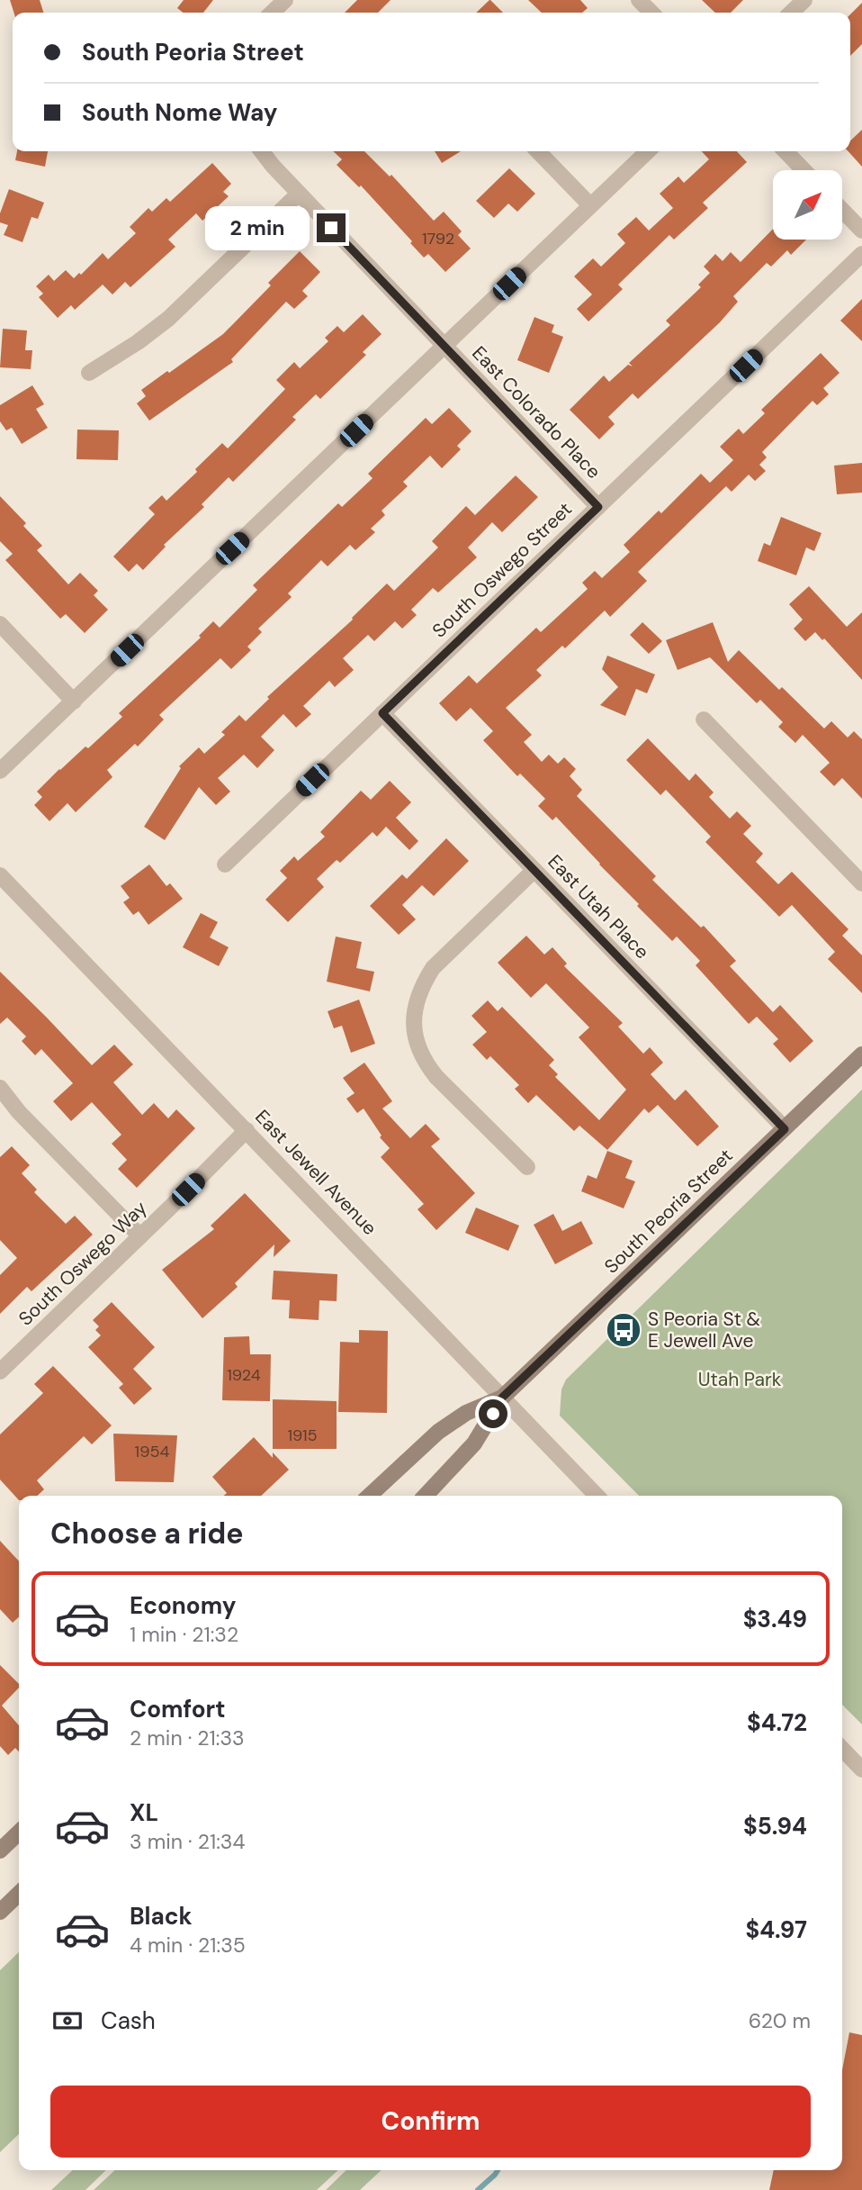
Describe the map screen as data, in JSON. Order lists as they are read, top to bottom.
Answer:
{
  "streets": {
    "main road": ["South Peoria Street"],
    "street": [
      "East Colorado Place",
      "South Oswego Street",
      "East Utah Place",
      "East Jewell Avenue",
      "South Oswego Way"
    ]
  },
  "crossings": [
    ["East Colorado Place", "South Oswego Street"],
    ["South Oswego Street", "East Utah Place"],
    ["East Utah Place", "South Peoria Street"],
    ["East Jewell Avenue", "South Peoria Street"],
    ["East Jewell Avenue", "South Oswego Way"]
  ],
  "parks": ["Utah Park"],
  "places": {
    "bus stop": ["S Peoria St & E Jewell Ave"]
  },
  "house_numbers": [
    "1792",
    "1924",
    "1915",
    "1954"
  ],
  "north": "top right",
  "page": {
    "banner": ["South Peoria Street", "South Nome Way"],
    "bubble": "2 min",
    "heading": "Choose a ride",
    "list": [
      {
        "name": "Economy",
        "note": "1 min · 21:32",
        "value": "$3.49"
      },
      {
        "name": "Comfort",
        "note": "2 min · 21:33",
        "value": "$4.72"
      },
      {
        "name": "XL",
        "note": "3 min · 21:34",
        "value": "$5.94"
      },
      {
        "name": "Black",
        "note": "4 min · 21:35",
        "value": "$4.97"
      }
    ],
    "pay": ["Cash", "620 m"],
    "buttons": "Confirm"
  }
}
